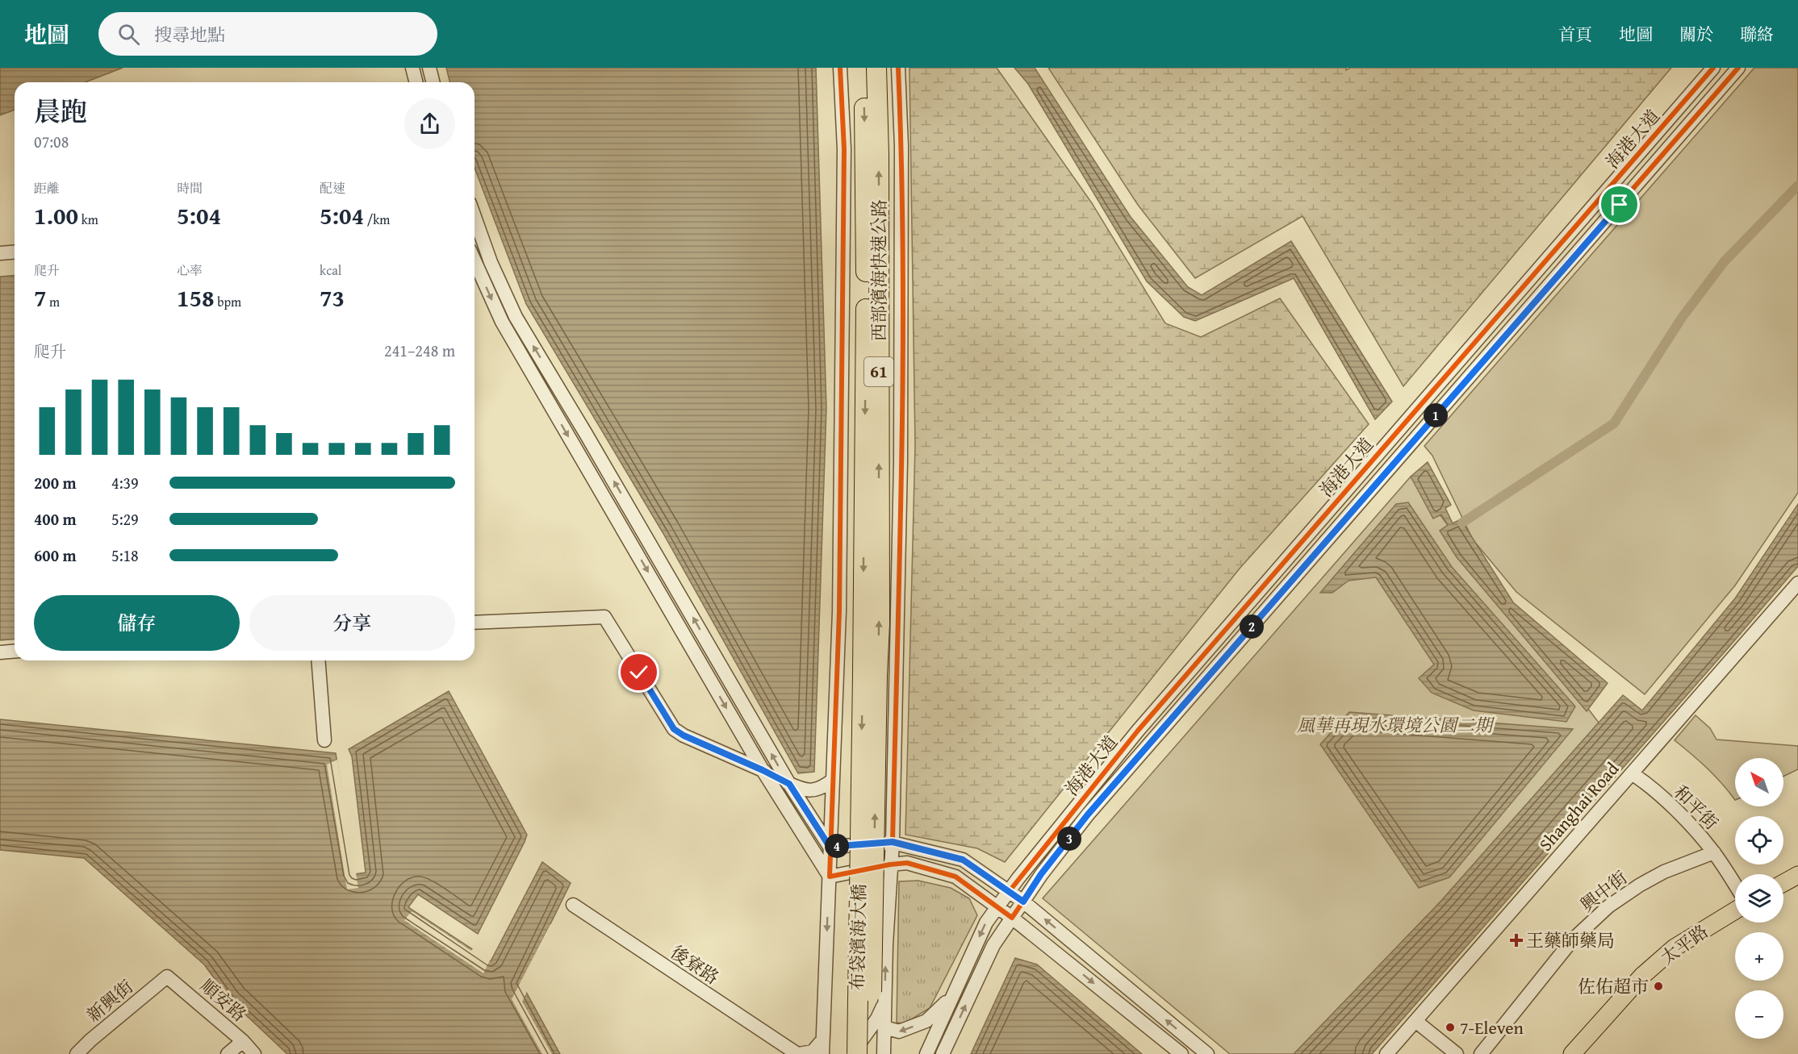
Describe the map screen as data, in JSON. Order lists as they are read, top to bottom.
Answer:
{
  "streets": {
    "highway": ["西部濱海快速公路", "61", "布袋濱海大橋"],
    "main road": ["太平路"],
    "street": [
      "海港大道",
      "Shanghai Road",
      "和平街",
      "興中街",
      "後寮路",
      "順安路",
      "新興街"
    ]
  },
  "crossings": [
    ["西部濱海快速公路", "布袋濱海大橋"],
    ["Shanghai Road", "和平街"],
    ["和平街", "興中街"],
    ["順安路", "新興街"]
  ],
  "parks": ["風華再現水環境公園二期"],
  "places": {
    "health": ["王藥師藥局"],
    "other": ["佐佑超市", "7-Eleven"]
  },
  "north": "top left",
  "page": {
    "header": "地圖",
    "search": "搜尋地點",
    "nav": [
      "首頁",
      "地圖",
      "關於",
      "聯絡"
    ],
    "heading": ["晨跑", "07:08"],
    "stats": [
      ["距離", "1.00 km"],
      ["時間", "5:04"],
      ["配速", "5:04 /km"],
      ["爬升", "7 m"],
      ["心率", "158 bpm"],
      ["kcal", "73"]
    ],
    "chart": ["爬升", "241–248 m"],
    "pins": [
      "1",
      "2",
      "3",
      "4"
    ],
    "list": [
      {
        "name": "200 m",
        "note": "4:39"
      },
      {
        "name": "400 m",
        "note": "5:29"
      },
      {
        "name": "600 m",
        "note": "5:18"
      }
    ],
    "buttons": ["儲存", "分享"],
    "map_buttons": ["+", "−"]
  }
}
